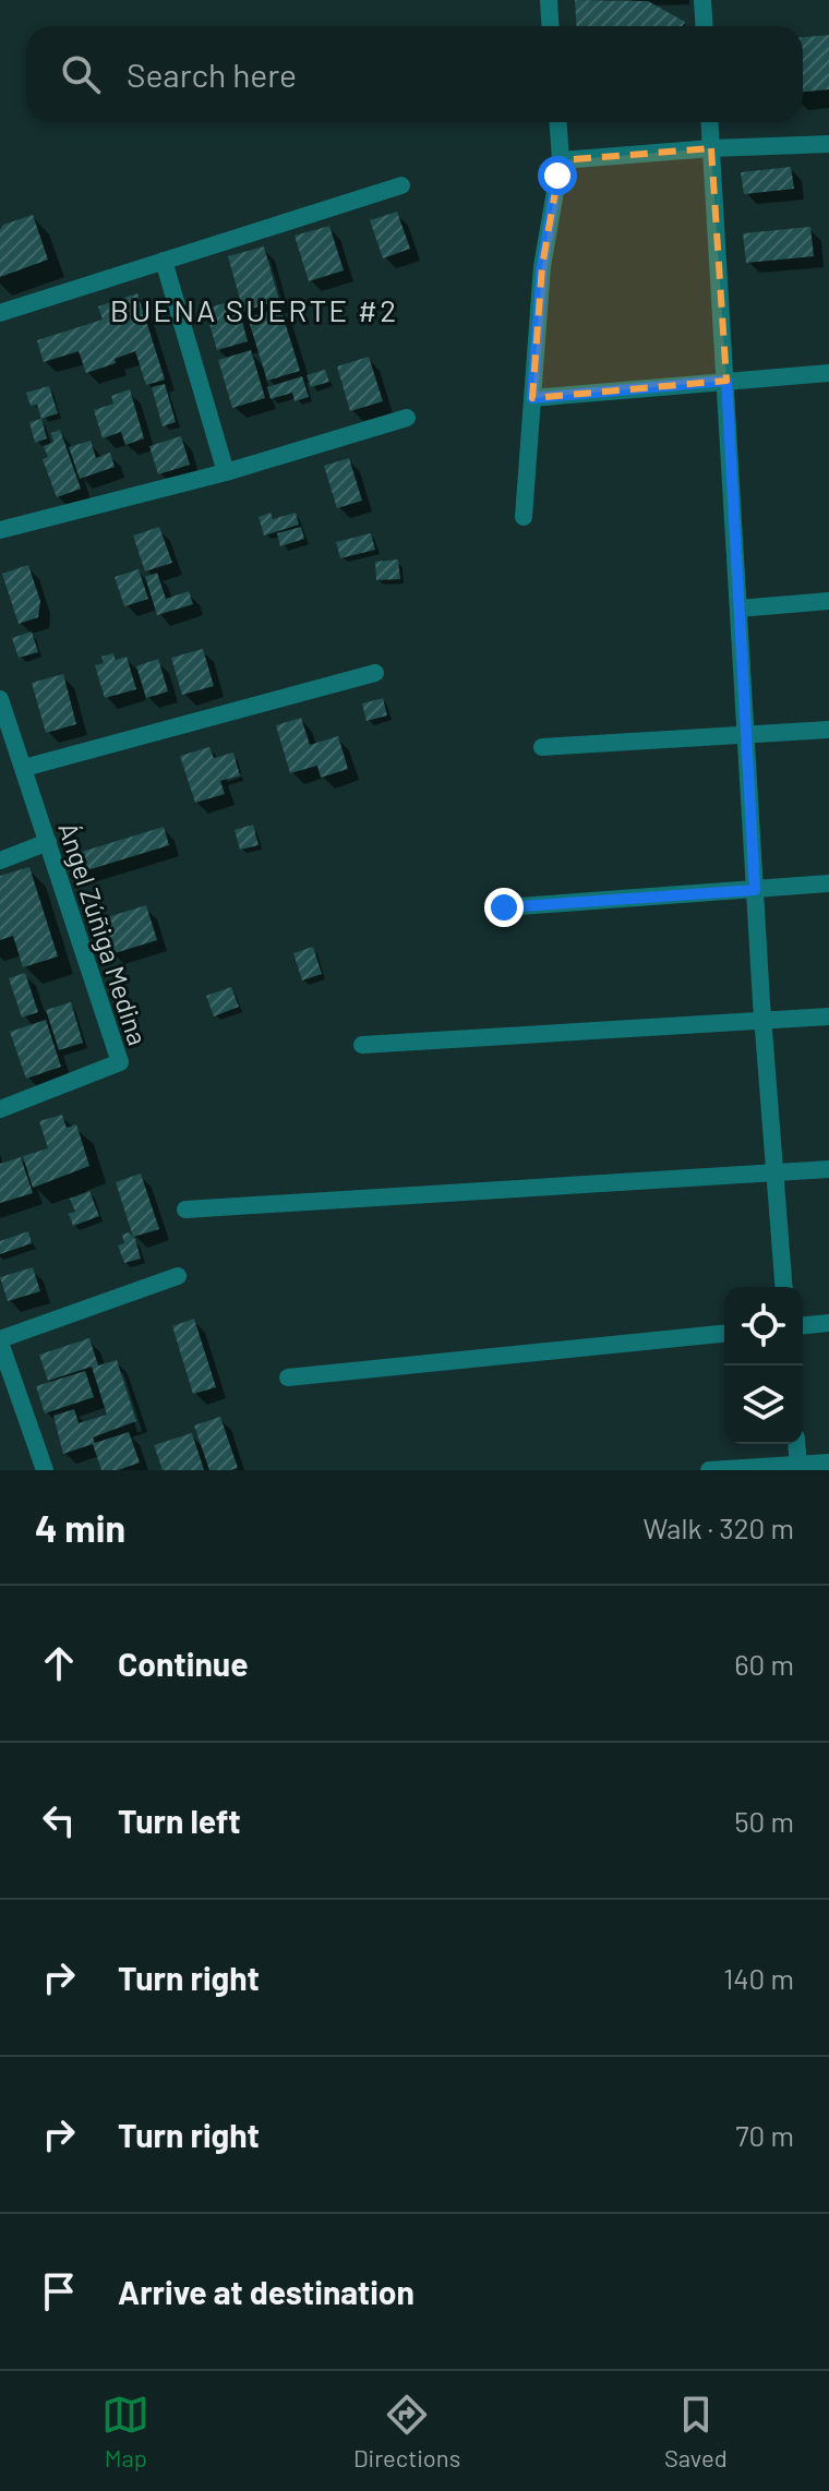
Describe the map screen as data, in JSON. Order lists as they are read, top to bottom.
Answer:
{
  "streets": {
    "street": ["Ángel Zúñiga Medina"]
  },
  "districts": ["BUENA SUERTE #2"],
  "page": {
    "search": "Search here",
    "heading": ["4 min", "Walk · 320 m"],
    "list": [
      ["Continue", "60 m"],
      ["Turn left", "50 m"],
      ["Turn right", "140 m"],
      ["Turn right", "70 m"],
      "Arrive at destination"
    ],
    "nav": ["Map", "Directions", "Saved"]
  }
}
